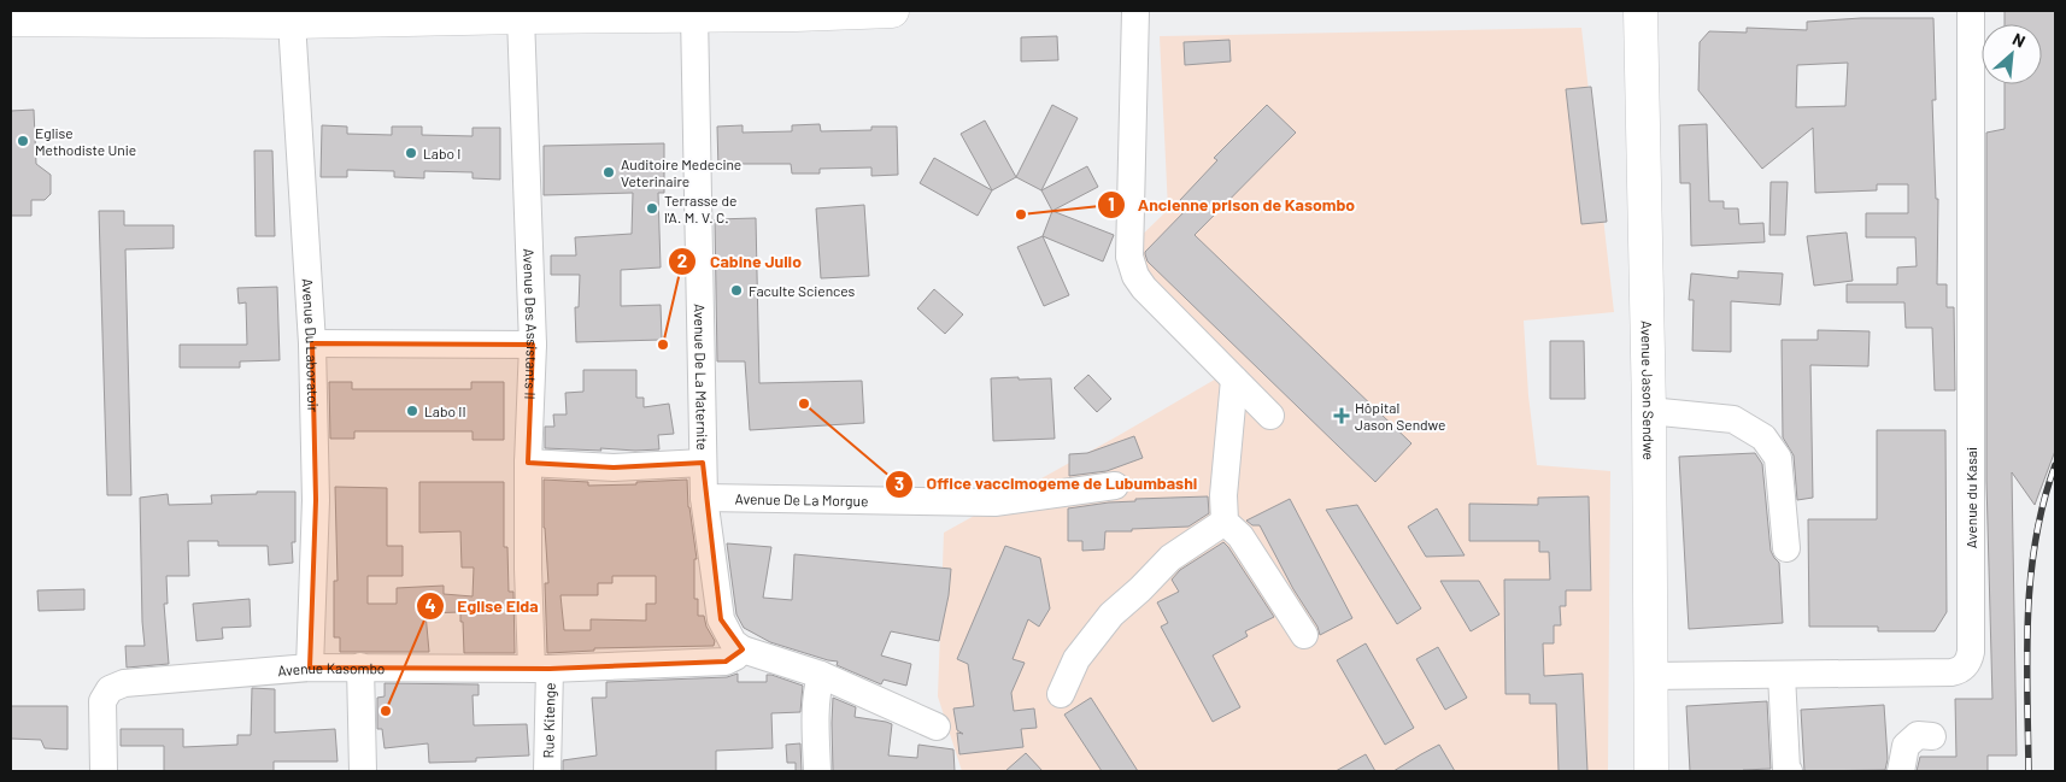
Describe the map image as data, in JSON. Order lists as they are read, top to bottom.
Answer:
{
  "streets": {
    "main road": ["Avenue Jason Sendwe"],
    "street": [
      "Avenue Des Assistants II",
      "Avenue Du Laboratoir",
      "Avenue De La Maternite",
      "Avenue du Kasai",
      "Avenue De La Morgue",
      "Avenue Kasombo",
      "Rue Kitenge"
    ]
  },
  "crossings": [
    ["Avenue Des Assistants II", "Avenue Kasombo"],
    ["Avenue Des Assistants II", "Rue Kitenge"],
    ["Avenue Du Laboratoir", "Avenue Kasombo"],
    ["Avenue De La Maternite", "Avenue De La Morgue"],
    ["Avenue De La Maternite", "Avenue Kasombo"],
    ["Avenue Jason Sendwe", "Avenue du Kasai"],
    ["Avenue Kasombo", "Rue Kitenge"]
  ],
  "places": {
    "other": [
      "Eglise Methodiste Unie",
      "Labo I",
      "Auditoire Medecine Veterinaire",
      "Terrasse de l'A. M. V. C.",
      "Ancienne prison de Kasombo",
      "Faculte Sciences",
      "Cabine Julio",
      "Office vaccimogeme de Lubumbashi",
      "Labo II",
      "Eglise Elda"
    ],
    "health": ["Hôpital Jason Sendwe"]
  },
  "north": "top right"
}
